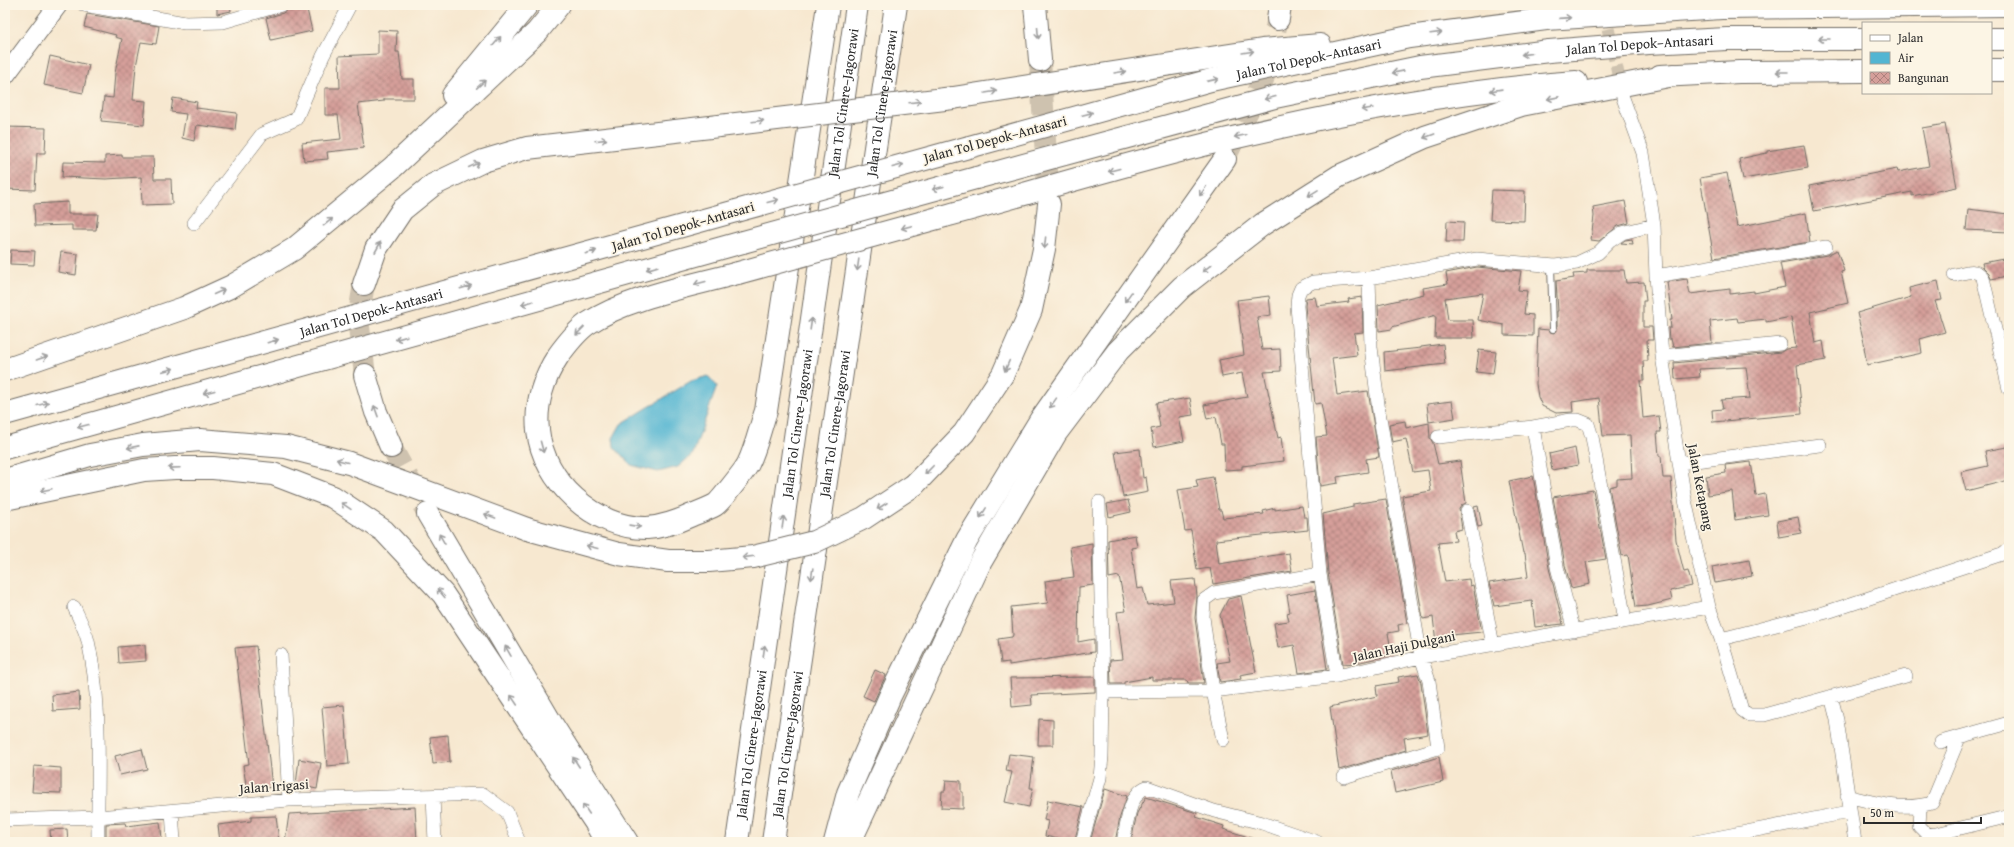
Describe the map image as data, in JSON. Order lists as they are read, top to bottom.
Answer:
{
  "streets": {
    "highway": ["Jalan Tol Depok–Antasari", "Jalan Tol Cinere–Jagorawi", "Jalan Tol Cinere-Jagorawi"],
    "street": ["Jalan Ketapang", "Jalan Haji Dulgani", "Jalan Irigasi"]
  },
  "crossings": [
    ["Jalan Ketapang", "Jalan Haji Dulgani"]
  ],
  "legend": ["Jalan", "Air", "Bangunan"],
  "scale_bar": "50 m"
}
